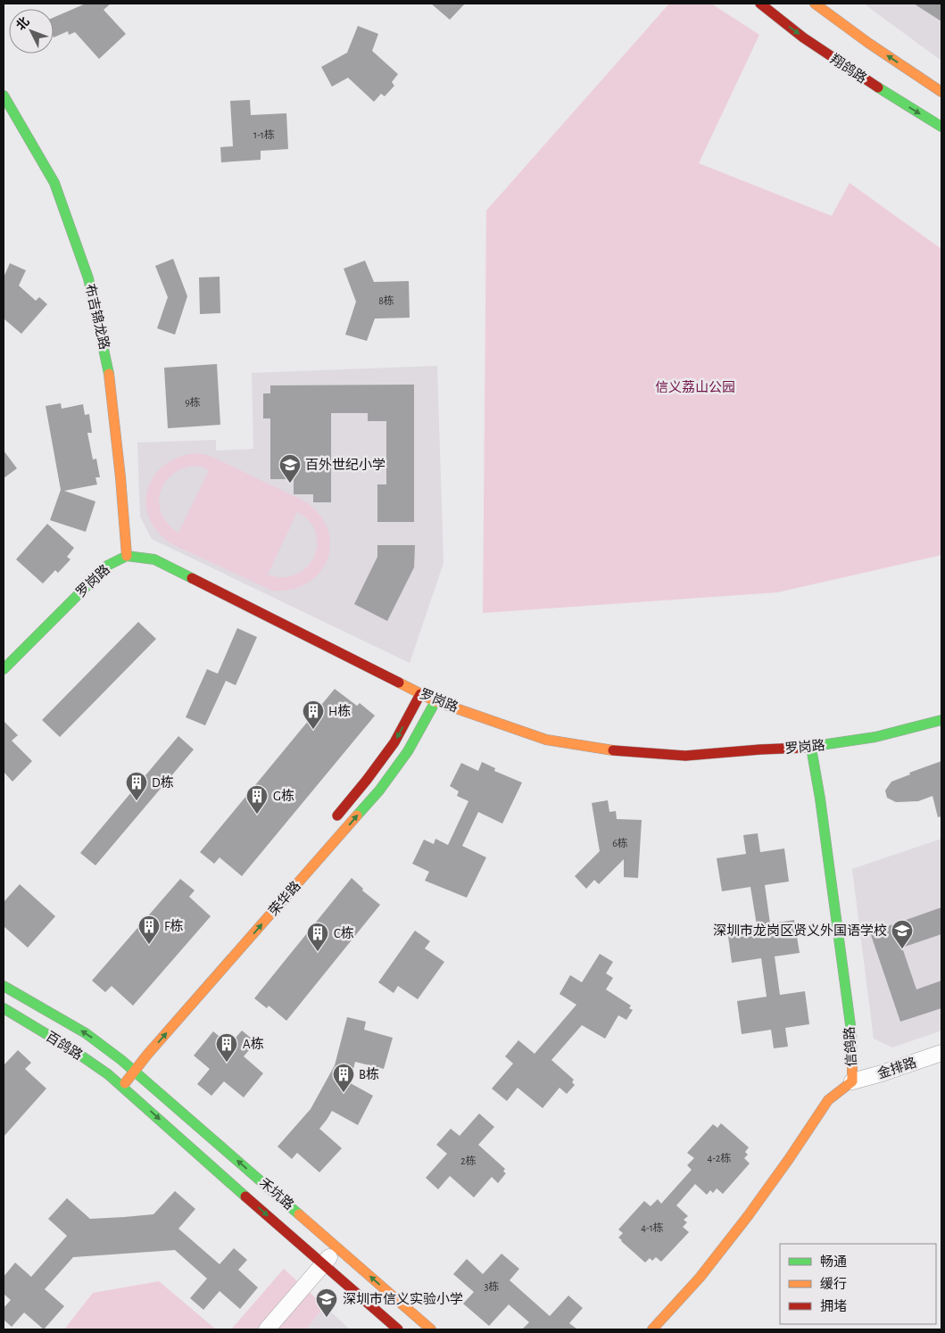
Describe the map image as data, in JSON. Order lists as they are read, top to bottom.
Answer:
{
  "streets": {
    "street": [
      "翔鸽路",
      "布吉锦龙路",
      "罗岗路",
      "荣华路",
      "百鸽路",
      "信鸽路",
      "金排路",
      "禾坑路"
    ]
  },
  "crossings": [
    ["布吉锦龙路", "罗岗路"],
    ["罗岗路", "荣华路"],
    ["罗岗路", "信鸽路"],
    ["荣华路", "百鸽路"],
    ["荣华路", "禾坑路"],
    ["百鸽路", "禾坑路"],
    ["信鸽路", "金排路"]
  ],
  "parks": ["信义荔山公园"],
  "places": {
    "school or university": ["百外世纪小学", "深圳市龙岗区贤义外国语学校", "深圳市信义实验小学"],
    "building": [
      "H栋",
      "D栋",
      "G栋",
      "F栋",
      "C栋",
      "A栋",
      "B栋"
    ]
  },
  "house_numbers": [
    "1-1栋",
    "8栋",
    "9栋",
    "6栋",
    "4-2栋",
    "2栋",
    "4-1栋",
    "3栋"
  ],
  "legend": ["畅通", "缓行", "拥堵"],
  "north": "top left"
}
